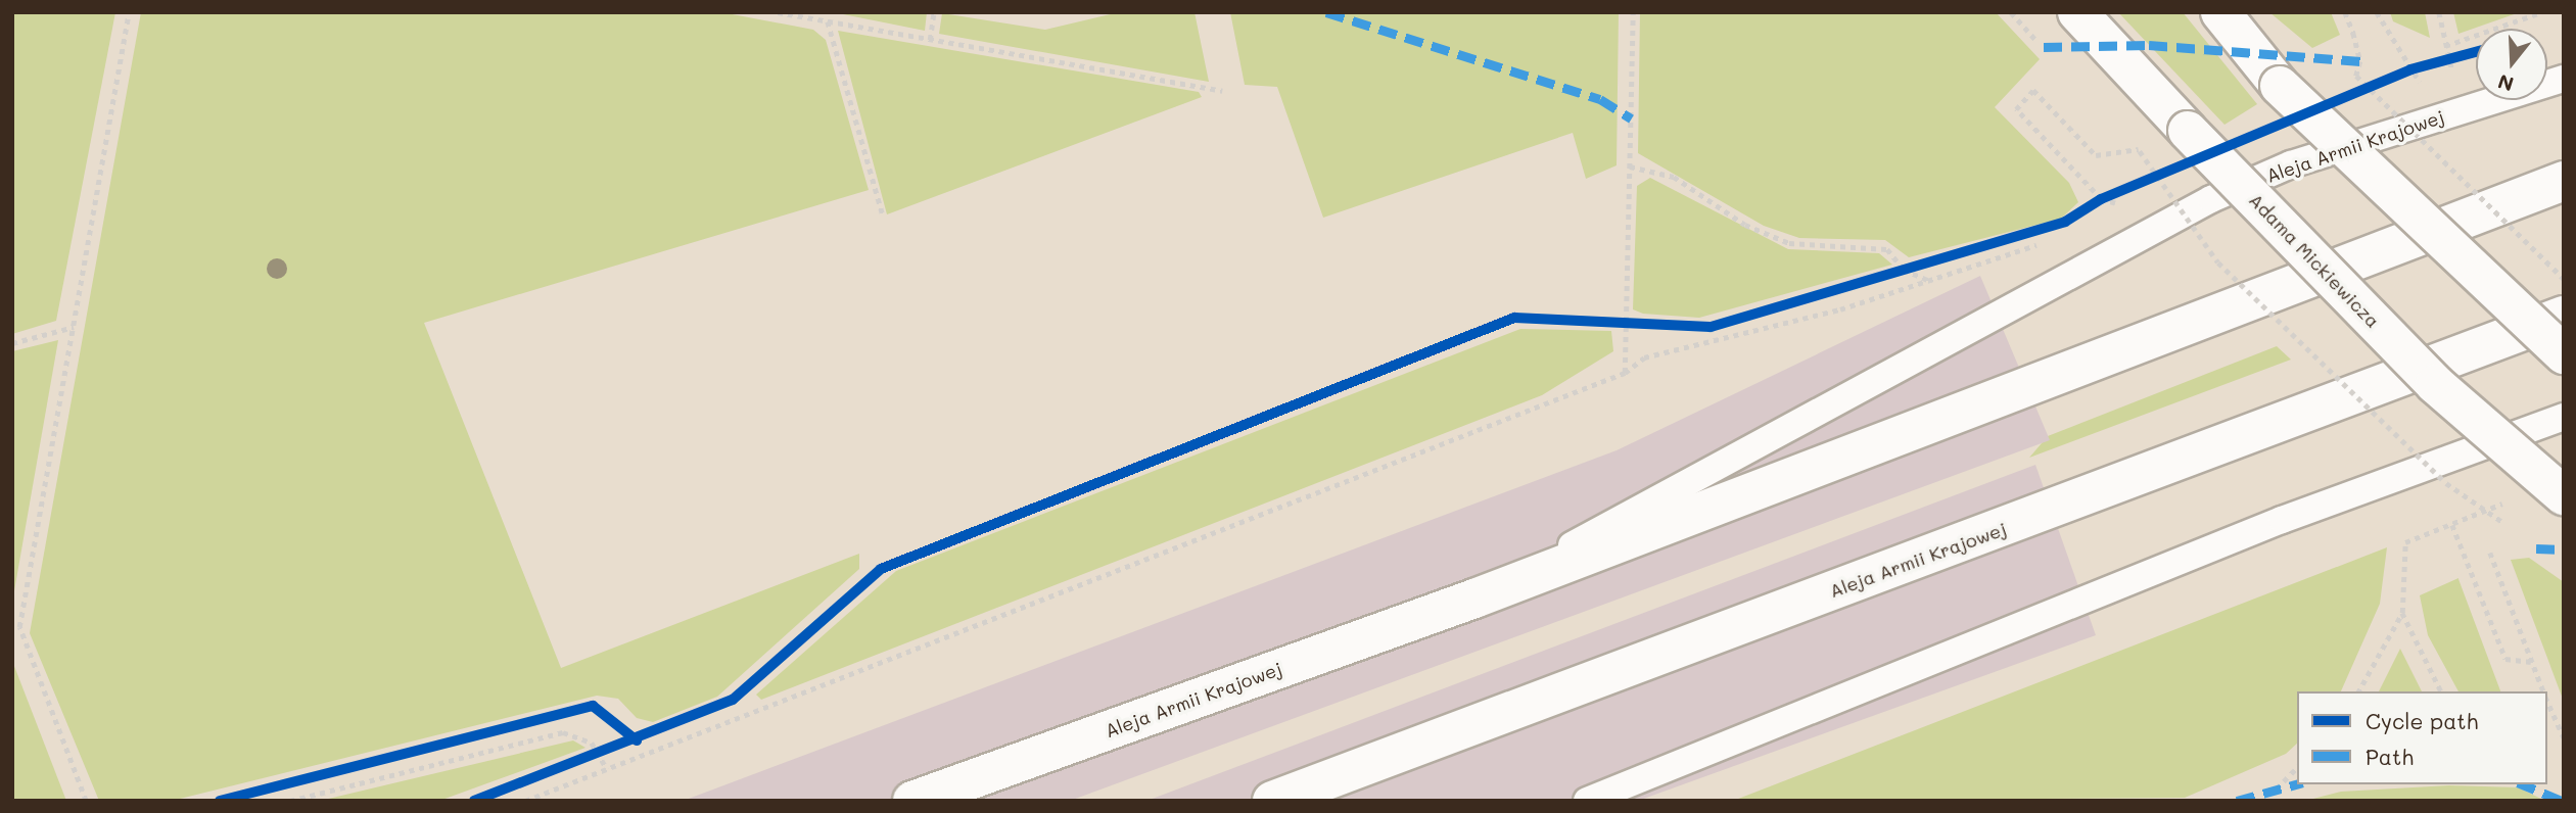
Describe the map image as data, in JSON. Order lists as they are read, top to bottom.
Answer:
{
  "streets": {
    "main road": ["Aleja Armii Krajowej", "Adama Mickiewicza"]
  },
  "legend": ["Cycle path", "Path"],
  "north": "bottom"
}
